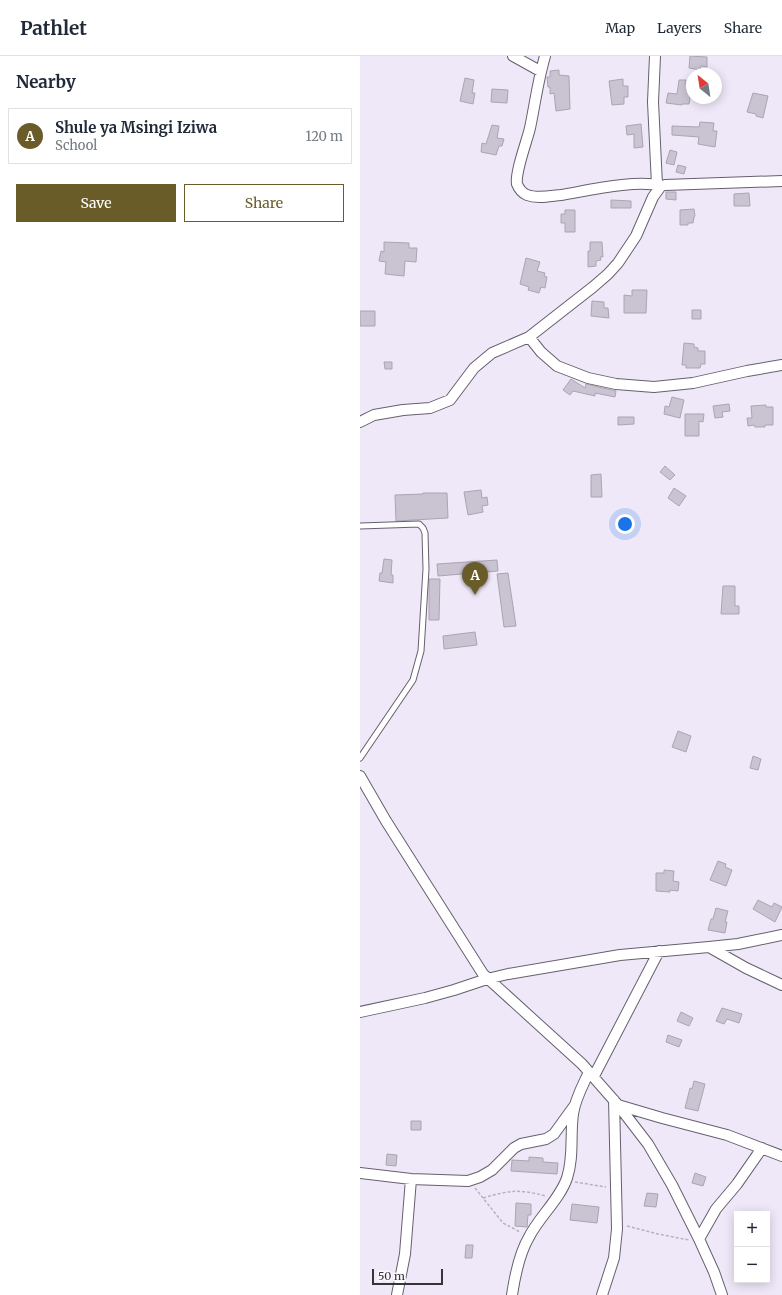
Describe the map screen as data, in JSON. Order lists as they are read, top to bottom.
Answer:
{
  "scale_bar": "50 m",
  "north": "top left",
  "page": {
    "header": "Pathlet",
    "nav": ["Map", "Layers", "Share"],
    "heading": "Nearby",
    "list": [
      {
        "mark": "A",
        "name": "Shule ya Msingi Iziwa",
        "note": "School",
        "value": "120 m"
      }
    ],
    "buttons": ["Save", "Share"],
    "pins": "A",
    "map_buttons": ["+", "−"],
    "scale": "50 m"
  }
}
